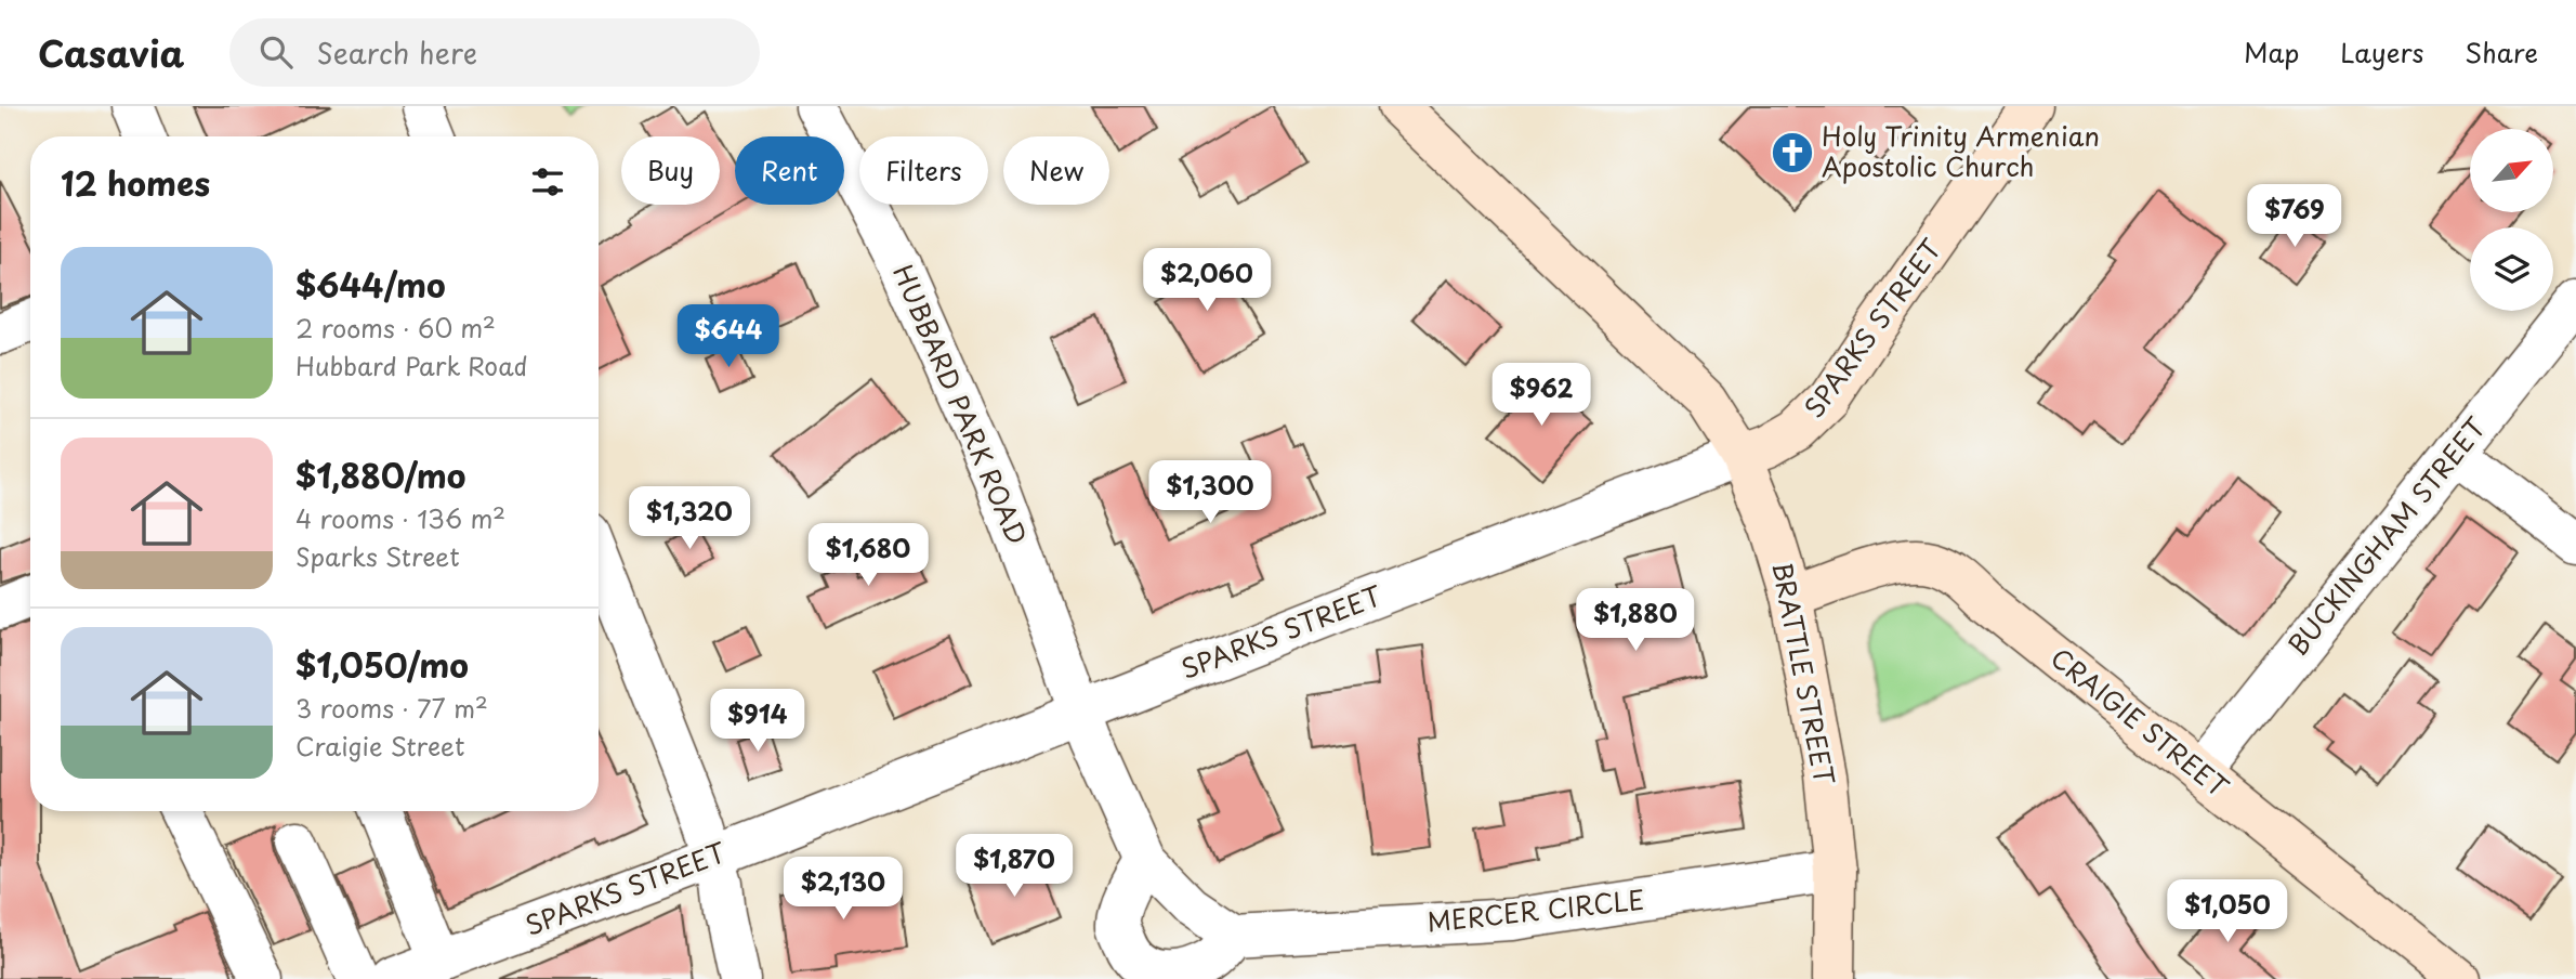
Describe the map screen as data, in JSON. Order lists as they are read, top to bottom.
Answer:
{
  "streets": {
    "main road": ["SPARKS STREET", "BRATTLE STREET", "CRAIGIE STREET"],
    "street": ["HUBBARD PARK ROAD", "BUCKINGHAM STREET", "MERCER CIRCLE"]
  },
  "crossings": [
    ["SPARKS STREET", "HUBBARD PARK ROAD"],
    ["SPARKS STREET", "BRATTLE STREET"],
    ["BUCKINGHAM STREET", "CRAIGIE STREET"],
    ["BRATTLE STREET", "CRAIGIE STREET"],
    ["BRATTLE STREET", "MERCER CIRCLE"]
  ],
  "places": {
    "church": ["Holy Trinity Armenian Apostolic Church"]
  },
  "north": "top right",
  "page": {
    "header": "Casavia",
    "search": "Search here",
    "nav": ["Map", "Layers", "Share"],
    "chip": [
      "Buy",
      "Rent",
      "Filters",
      "New"
    ],
    "heading": "12 homes",
    "price": [
      "$769",
      "$2,060",
      "$644",
      "$962",
      "$1,300",
      "$1,320",
      "$1,680",
      "$1,880",
      "$914",
      "$1,870",
      "$2,130",
      "$1,050"
    ],
    "list": [
      {
        "name": "$644/mo",
        "note": "2 rooms · 60 m² · Hubbard Park Road"
      },
      {
        "name": "$1,880/mo",
        "note": "4 rooms · 136 m² · Sparks Street"
      },
      {
        "name": "$1,050/mo",
        "note": "3 rooms · 77 m² · Craigie Street"
      }
    ]
  }
}
